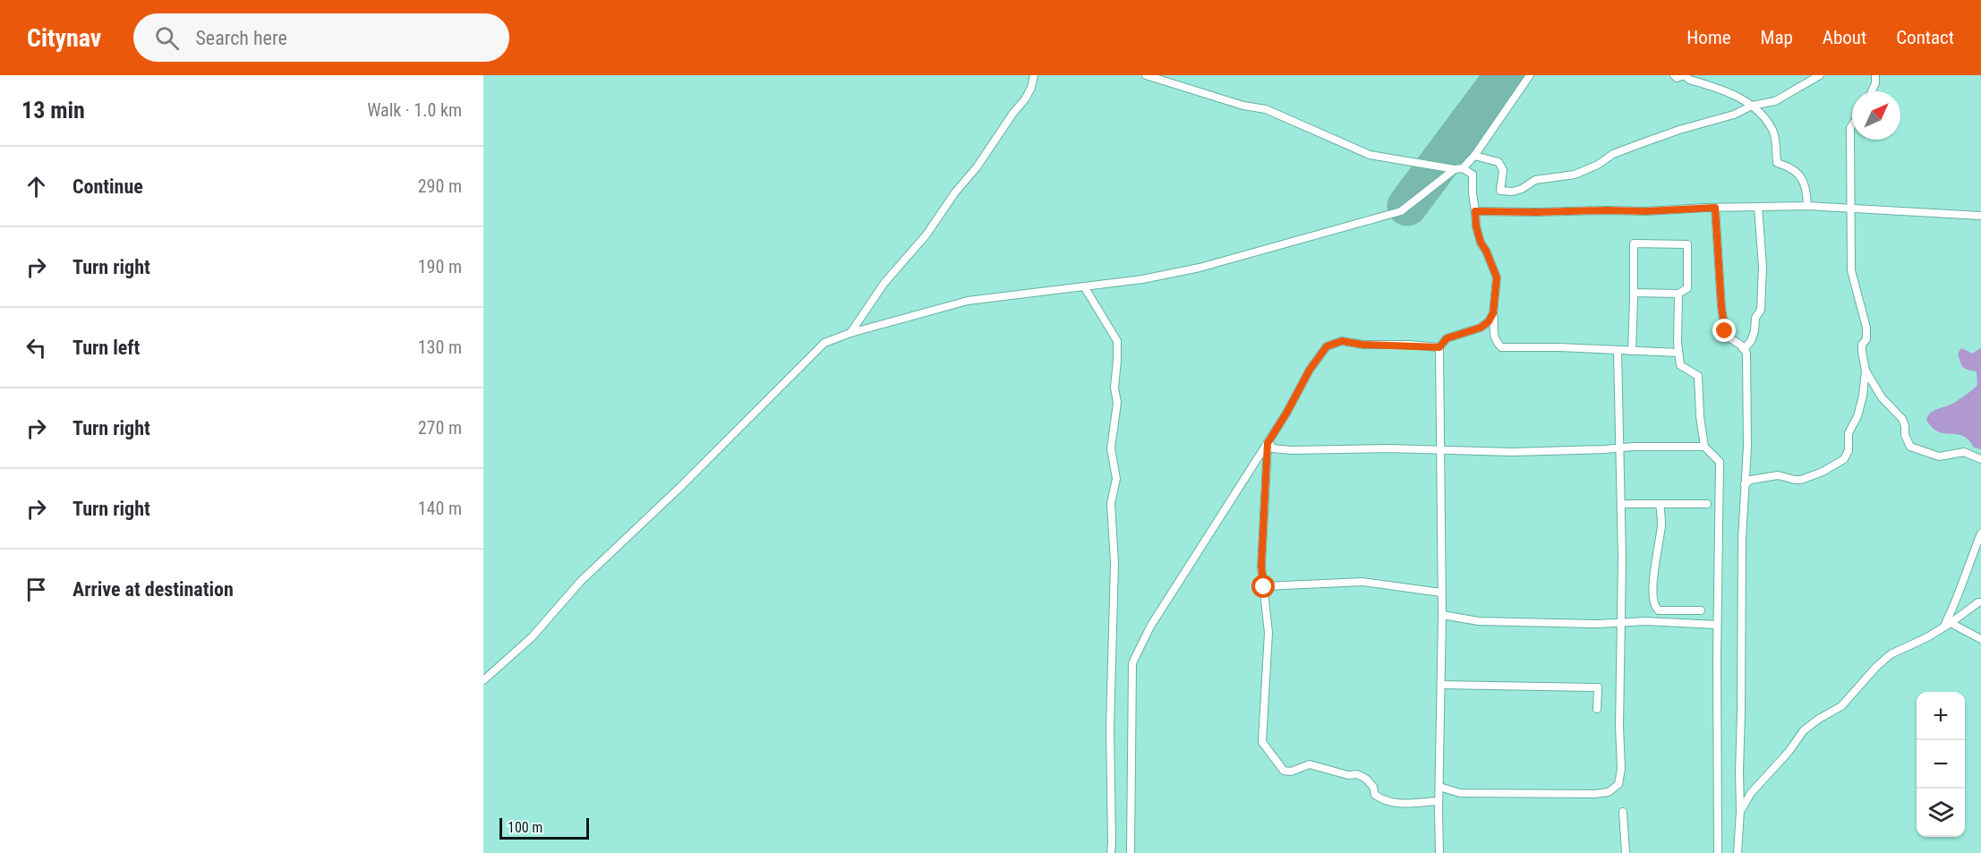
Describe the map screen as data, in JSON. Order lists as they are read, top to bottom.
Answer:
{
  "scale_bar": "100 m",
  "north": "top right",
  "page": {
    "header": "Citynav",
    "search": "Search here",
    "nav": [
      "Home",
      "Map",
      "About",
      "Contact"
    ],
    "heading": ["13 min", "Walk · 1.0 km"],
    "list": [
      ["Continue", "290 m"],
      ["Turn right", "190 m"],
      ["Turn left", "130 m"],
      ["Turn right", "270 m"],
      ["Turn right", "140 m"],
      "Arrive at destination"
    ],
    "map_buttons": ["+", "−"],
    "scale": "100 m"
  }
}
